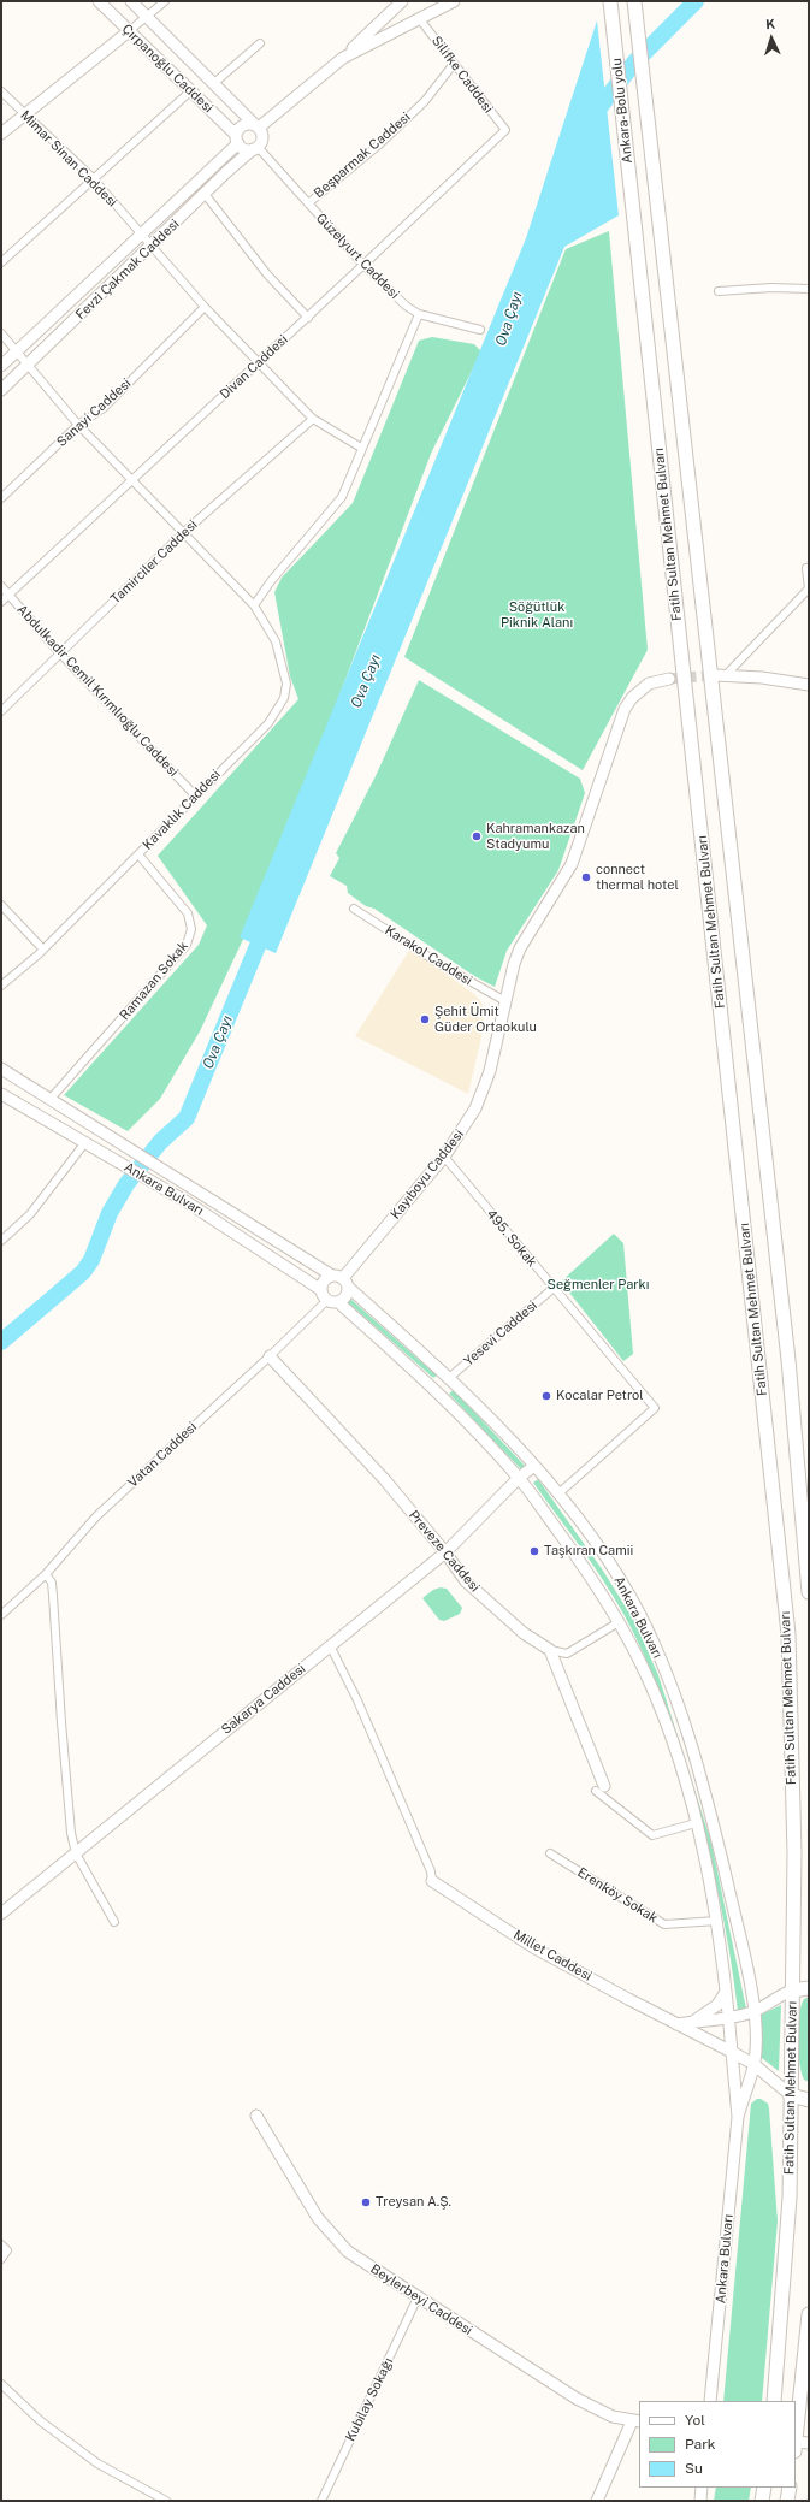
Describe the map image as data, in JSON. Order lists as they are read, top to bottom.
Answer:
{
  "streets": {
    "highway": ["Ankara-Bolu yolu", "Fatih Sultan Mehmet Bulvarı"],
    "main road": [
      "Çırpanoğlu Caddesi",
      "Fevzi Çakmak Caddesi",
      "Kayıboyu Caddesi",
      "Ankara Bulvarı",
      "Preveze Caddesi",
      "Sakarya Caddesi",
      "Millet Caddesi",
      "Beylerbeyi Caddesi"
    ],
    "street": [
      "Silifke Caddesi",
      "Beşparmak Caddesi",
      "Mimar Sinan Caddesi",
      "Güzelyurt Caddesi",
      "Divan Caddesi",
      "Sanayi Caddesi",
      "Tamirciler Caddesi",
      "Abdulkadir Cemil Kırımlıoğlu Caddesi",
      "Kavaklık Caddesi",
      "Karakol Caddesi",
      "Ramazan Sokak",
      "495. Sokak",
      "Yesevi Caddesi",
      "Vatan Caddesi",
      "Erenköy Sokak",
      "Kubilay Sokağı"
    ]
  },
  "crossings": [
    ["Çırpanoğlu Caddesi", "Güzelyurt Caddesi"],
    ["Çırpanoğlu Caddesi", "Fevzi Çakmak Caddesi"],
    ["Silifke Caddesi", "Beşparmak Caddesi"],
    ["Silifke Caddesi", "Divan Caddesi"],
    ["Ankara-Bolu yolu", "Fatih Sultan Mehmet Bulvarı"],
    ["Beşparmak Caddesi", "Güzelyurt Caddesi"],
    ["Mimar Sinan Caddesi", "Fevzi Çakmak Caddesi"],
    ["Mimar Sinan Caddesi", "Divan Caddesi"],
    ["Mimar Sinan Caddesi", "Sanayi Caddesi"],
    ["Mimar Sinan Caddesi", "Tamirciler Caddesi"],
    ["Güzelyurt Caddesi", "Fevzi Çakmak Caddesi"],
    ["Güzelyurt Caddesi", "Divan Caddesi"],
    ["Fevzi Çakmak Caddesi", "Kavaklık Caddesi"],
    ["Divan Caddesi", "Abdulkadir Cemil Kırımlıoğlu Caddesi"],
    ["Divan Caddesi", "Kavaklık Caddesi"],
    ["Sanayi Caddesi", "Kavaklık Caddesi"],
    ["Tamirciler Caddesi", "Abdulkadir Cemil Kırımlıoğlu Caddesi"],
    ["Tamirciler Caddesi", "Kavaklık Caddesi"],
    ["Abdulkadir Cemil Kırımlıoğlu Caddesi", "Kavaklık Caddesi"],
    ["Kavaklık Caddesi", "Ramazan Sokak"],
    ["Karakol Caddesi", "Kayıboyu Caddesi"],
    ["Ramazan Sokak", "Ankara Bulvarı"],
    ["Kayıboyu Caddesi", "Ankara Bulvarı"],
    ["Kayıboyu Caddesi", "495. Sokak"],
    ["Ankara Bulvarı", "495. Sokak"],
    ["Ankara Bulvarı", "Yesevi Caddesi"],
    ["Ankara Bulvarı", "Vatan Caddesi"],
    ["Ankara Bulvarı", "Sakarya Caddesi"],
    ["Ankara Bulvarı", "Erenköy Sokak"],
    ["Ankara Bulvarı", "Millet Caddesi"],
    ["495. Sokak", "Yesevi Caddesi"],
    ["Vatan Caddesi", "Preveze Caddesi"],
    ["Preveze Caddesi", "Sakarya Caddesi"],
    ["Beylerbeyi Caddesi", "Kubilay Sokağı"]
  ],
  "water": ["Ova Çayı"],
  "parks": ["Söğütlük Piknik Alanı", "Seğmenler Parkı"],
  "places": [
    "Kahramankazan Stadyumu",
    "connect thermal hotel",
    "Şehit Ümit Güder Ortaokulu",
    "Kocalar Petrol",
    "Taşkıran Camii",
    "Treysan A.Ş."
  ],
  "legend": ["Yol", "Park", "Su"],
  "north": "top"
}
